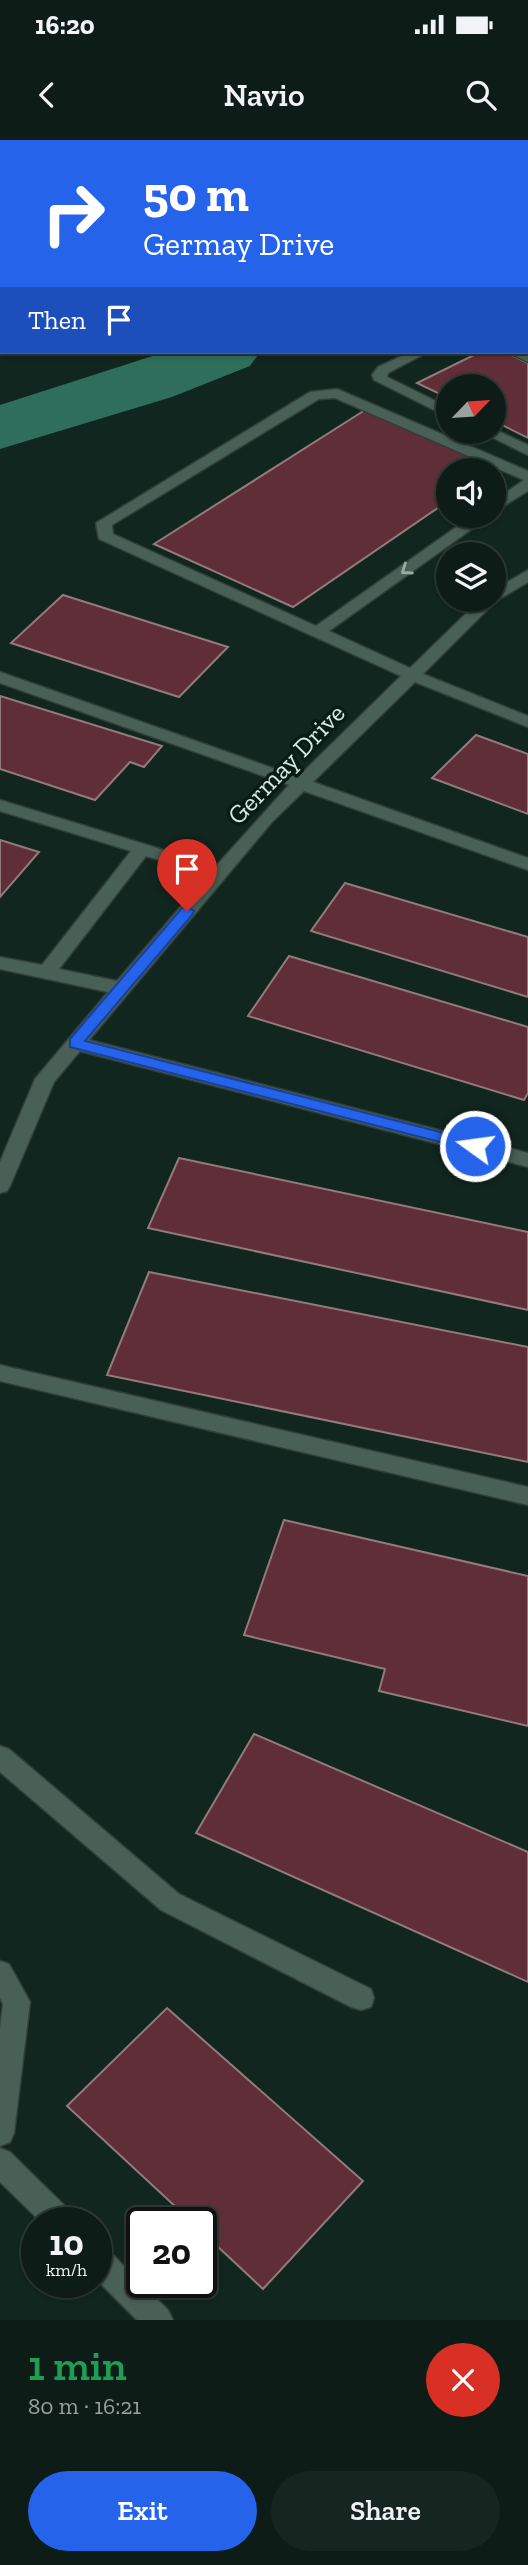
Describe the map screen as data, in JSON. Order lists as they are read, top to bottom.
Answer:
{
  "streets": {
    "street": ["Germay Drive"]
  },
  "north": "top right",
  "page": {
    "status": "16:20",
    "header": "Navio",
    "turn": ["50 m", "Germay Drive"],
    "then": "Then",
    "speed": "10 km/h",
    "limit": "20",
    "heading": ["1 min", "80 m · 16:21"],
    "buttons": ["Exit", "Share"]
  }
}
